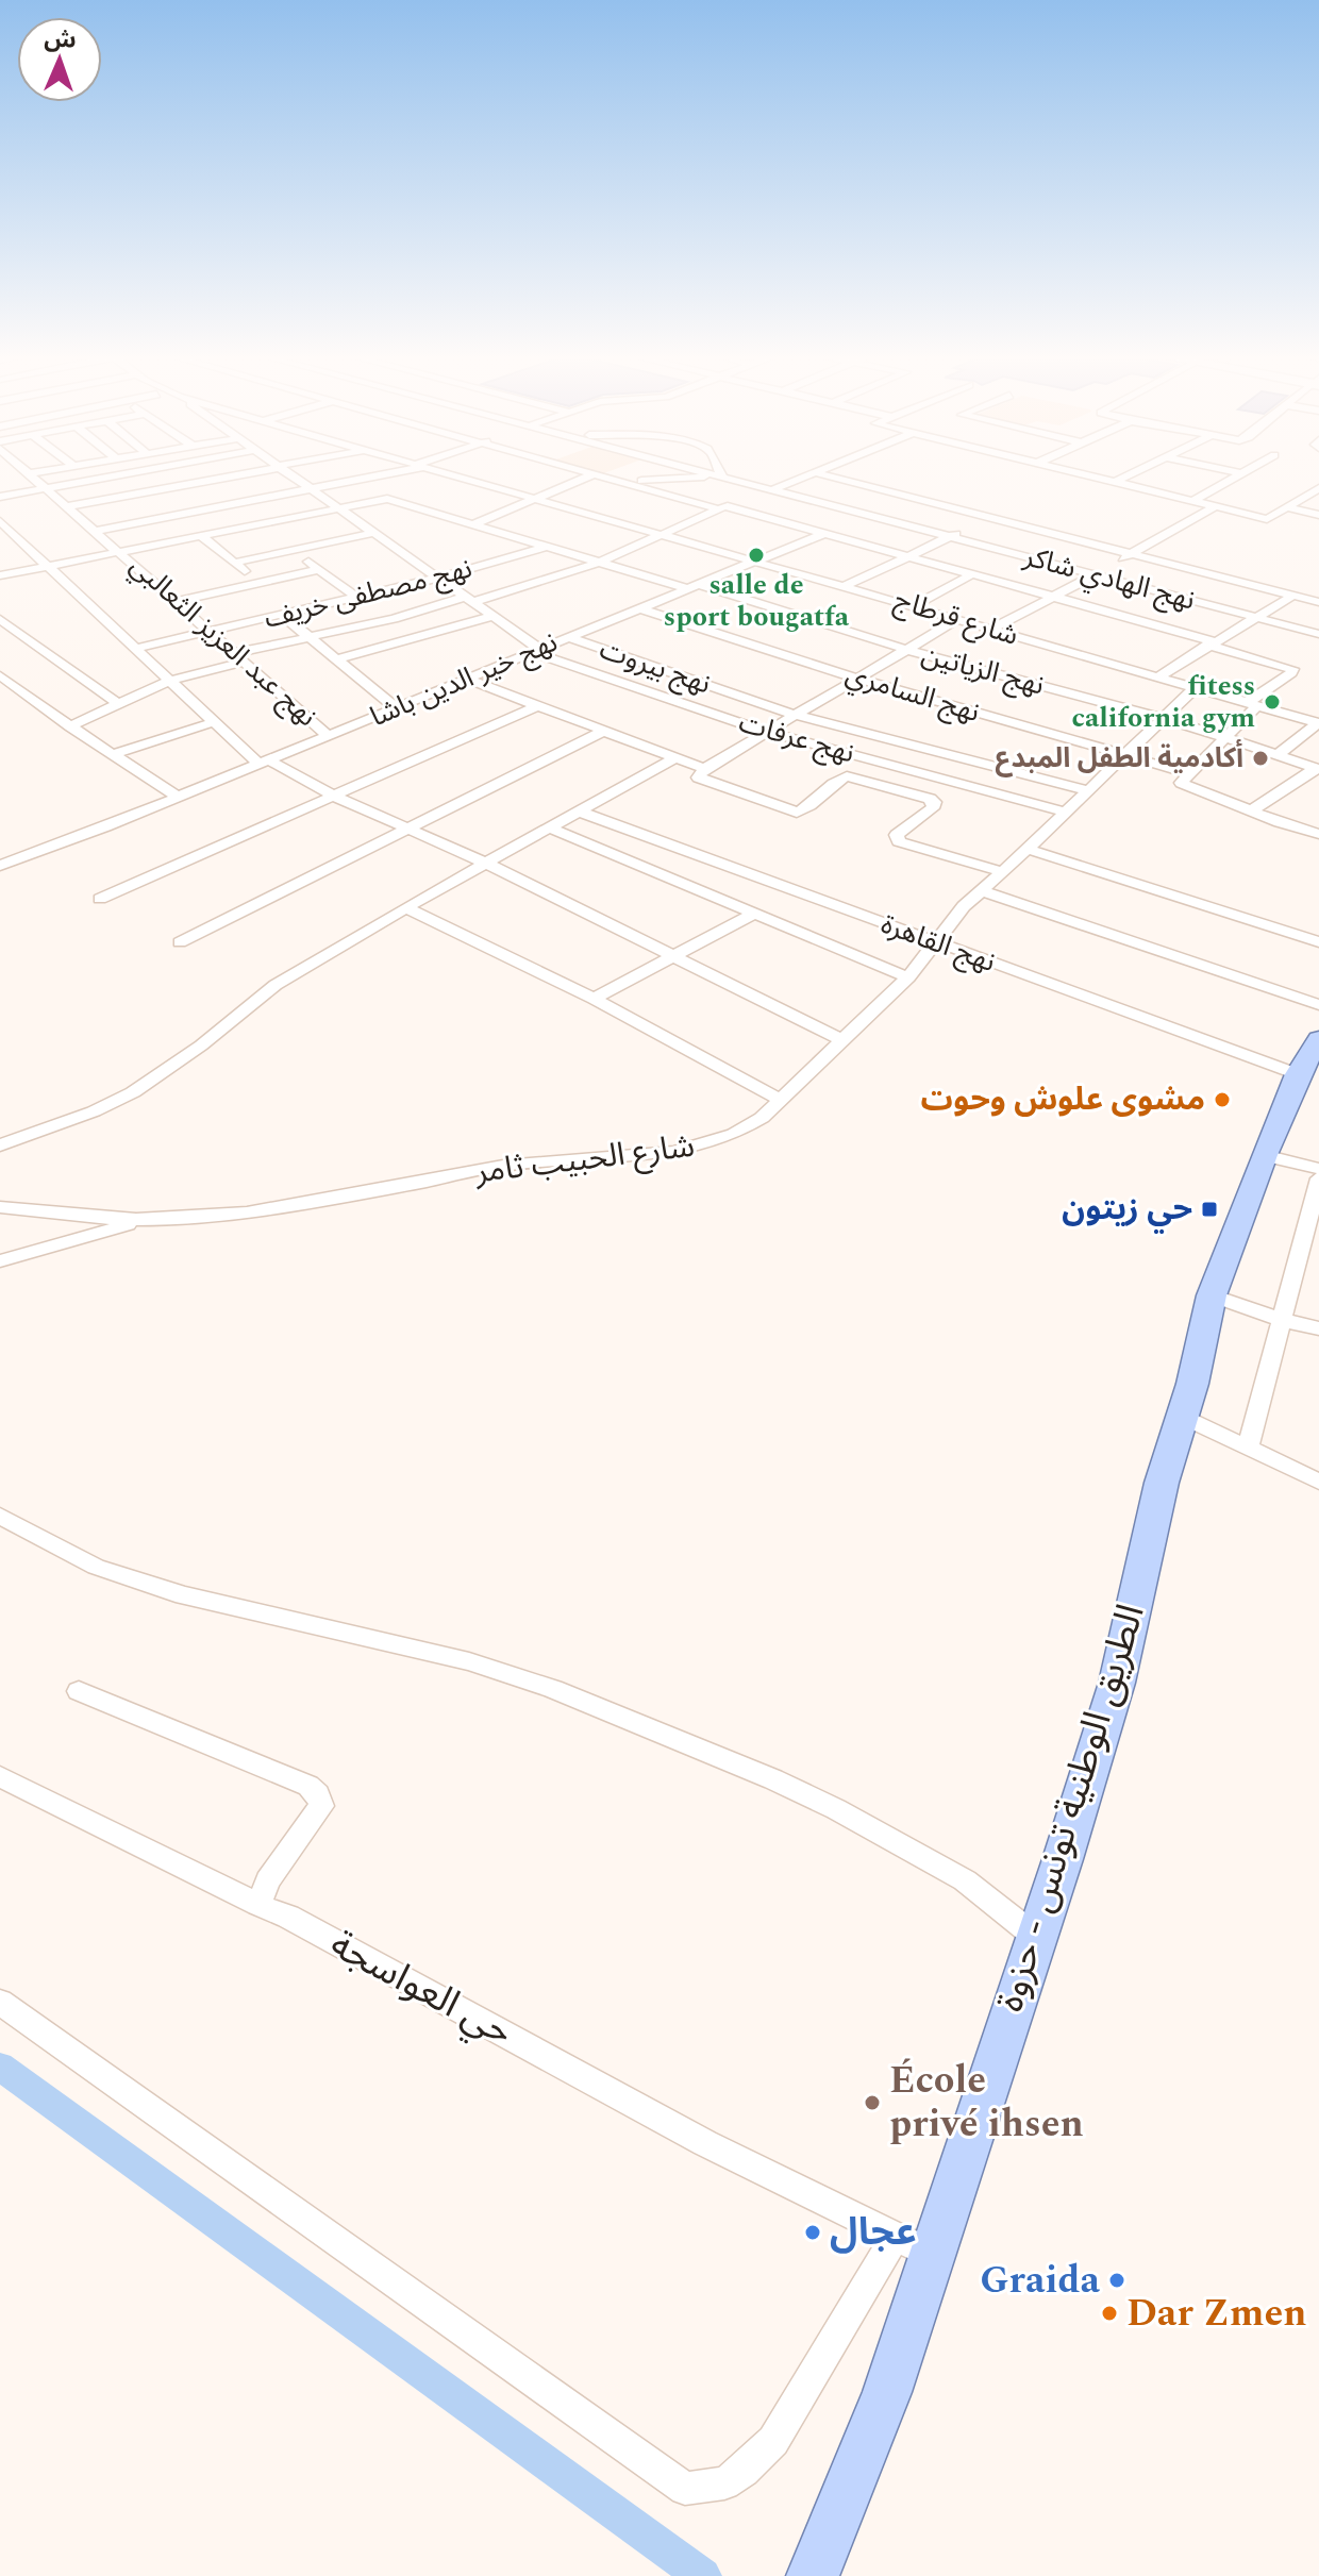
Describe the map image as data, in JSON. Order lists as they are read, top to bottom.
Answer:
{
  "streets": {
    "main road": ["الطريق الوطنية تونس - حزوة"],
    "street": [
      "نهج الهادي شاكر",
      "نهج مصطفى خريف",
      "شارع قرطاج",
      "نهج عبد العزيز الثعالبي",
      "نهج بيروت",
      "نهج الزياتين",
      "نهج خير الدين باشا",
      "نهج السامري",
      "نهج عرفات",
      "نهج القاهرة",
      "شارع الحبيب ثامر",
      "حي العواسجة"
    ]
  },
  "crossings": [
    ["نهج مصطفى خريف", "نهج عبد العزيز الثعالبي"],
    ["نهج مصطفى خريف", "نهج الزياتين"],
    ["نهج مصطفى خريف", "نهج عرفات"],
    ["شارع قرطاج", "نهج خير الدين باشا"],
    ["شارع قرطاج", "شارع الحبيب ثامر"],
    ["نهج عبد العزيز الثعالبي", "نهج خير الدين باشا"],
    ["نهج بيروت", "نهج خير الدين باشا"],
    ["نهج بيروت", "شارع الحبيب ثامر"],
    ["نهج الزياتين", "نهج خير الدين باشا"],
    ["نهج الزياتين", "نهج عرفات"],
    ["نهج الزياتين", "شارع الحبيب ثامر"],
    ["نهج خير الدين باشا", "نهج السامري"],
    ["نهج خير الدين باشا", "نهج عرفات"],
    ["نهج السامري", "شارع الحبيب ثامر"],
    ["نهج عرفات", "شارع الحبيب ثامر"],
    ["نهج القاهرة", "شارع الحبيب ثامر"],
    ["نهج القاهرة", "الطريق الوطنية تونس - حزوة"],
    ["الطريق الوطنية تونس - حزوة", "حي العواسجة"]
  ],
  "places": {
    "other": [
      "salle de sport bougatfa",
      "fitess california gym",
      "أكادمية الطفل المبدع",
      "مشوى علوش وحوت",
      "École privé ihsen",
      "عجال",
      "Graida",
      "Dar Zmen"
    ],
    "transit": ["حي زيتون"]
  },
  "north": "top"
}
